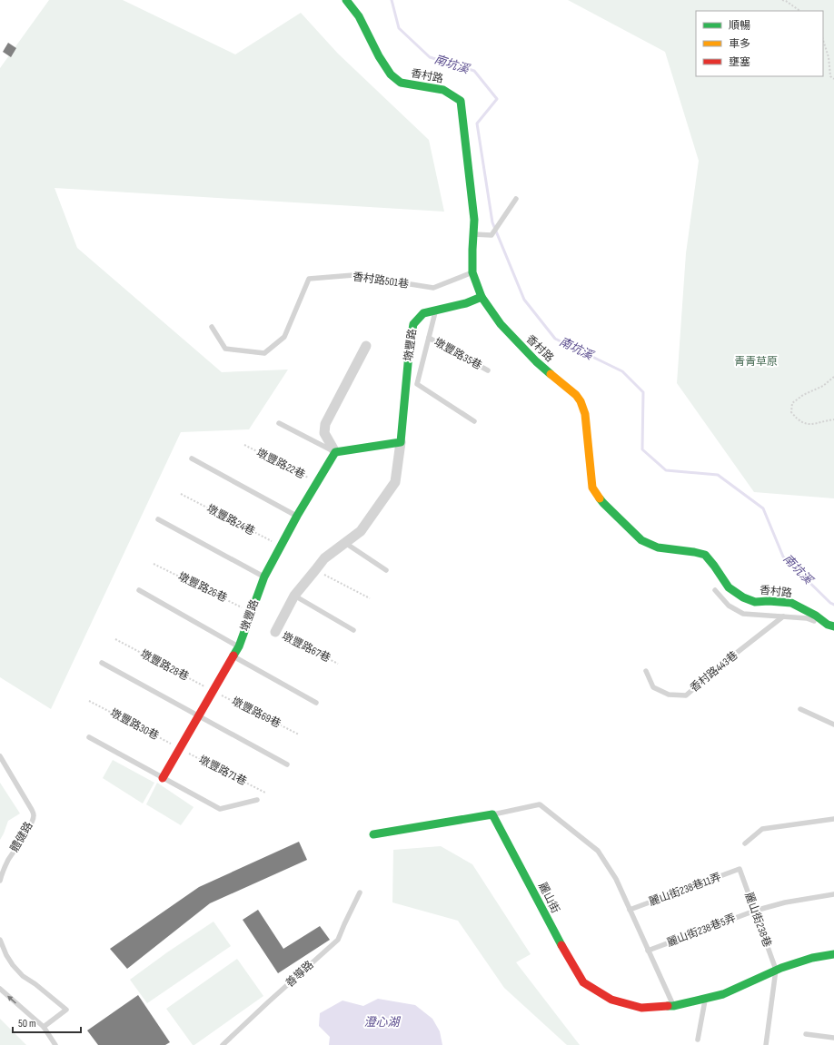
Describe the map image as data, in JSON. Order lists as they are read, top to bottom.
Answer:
{
  "streets": {
    "street": ["香村路", "墩豐路", "麗山街"],
    "lane": [
      "香村路501巷",
      "墩豐路35巷",
      "香村路443巷",
      "體健路",
      "麗山街238巷11弄",
      "麗山街238巷",
      "麗山街238巷5弄",
      "善導路"
    ],
    "path": [
      "墩豐路22巷",
      "墩豐路24巷",
      "墩豐路26巷",
      "墩豐路67巷",
      "墩豐路28巷",
      "墩豐路69巷",
      "墩豐路30巷",
      "墩豐路71巷"
    ]
  },
  "crossings": [
    ["香村路", "香村路501巷"],
    ["香村路", "墩豐路"],
    ["香村路", "香村路443巷"],
    ["墩豐路", "墩豐路22巷"],
    ["墩豐路", "墩豐路24巷"],
    ["墩豐路", "墩豐路26巷"],
    ["墩豐路", "墩豐路67巷"],
    ["墩豐路", "墩豐路28巷"],
    ["墩豐路", "墩豐路69巷"],
    ["墩豐路", "墩豐路30巷"],
    ["墩豐路", "墩豐路71巷"],
    ["墩豐路28巷", "墩豐路69巷"],
    ["墩豐路30巷", "墩豐路71巷"],
    ["麗山街238巷11弄", "麗山街238巷"],
    ["麗山街", "麗山街238巷"],
    ["麗山街238巷", "麗山街238巷5弄"]
  ],
  "water": ["南坑溪", "澄心湖"],
  "parks": ["青青草原"],
  "legend": ["順暢", "車多", "壅塞"],
  "scale_bar": "50 m"
}
